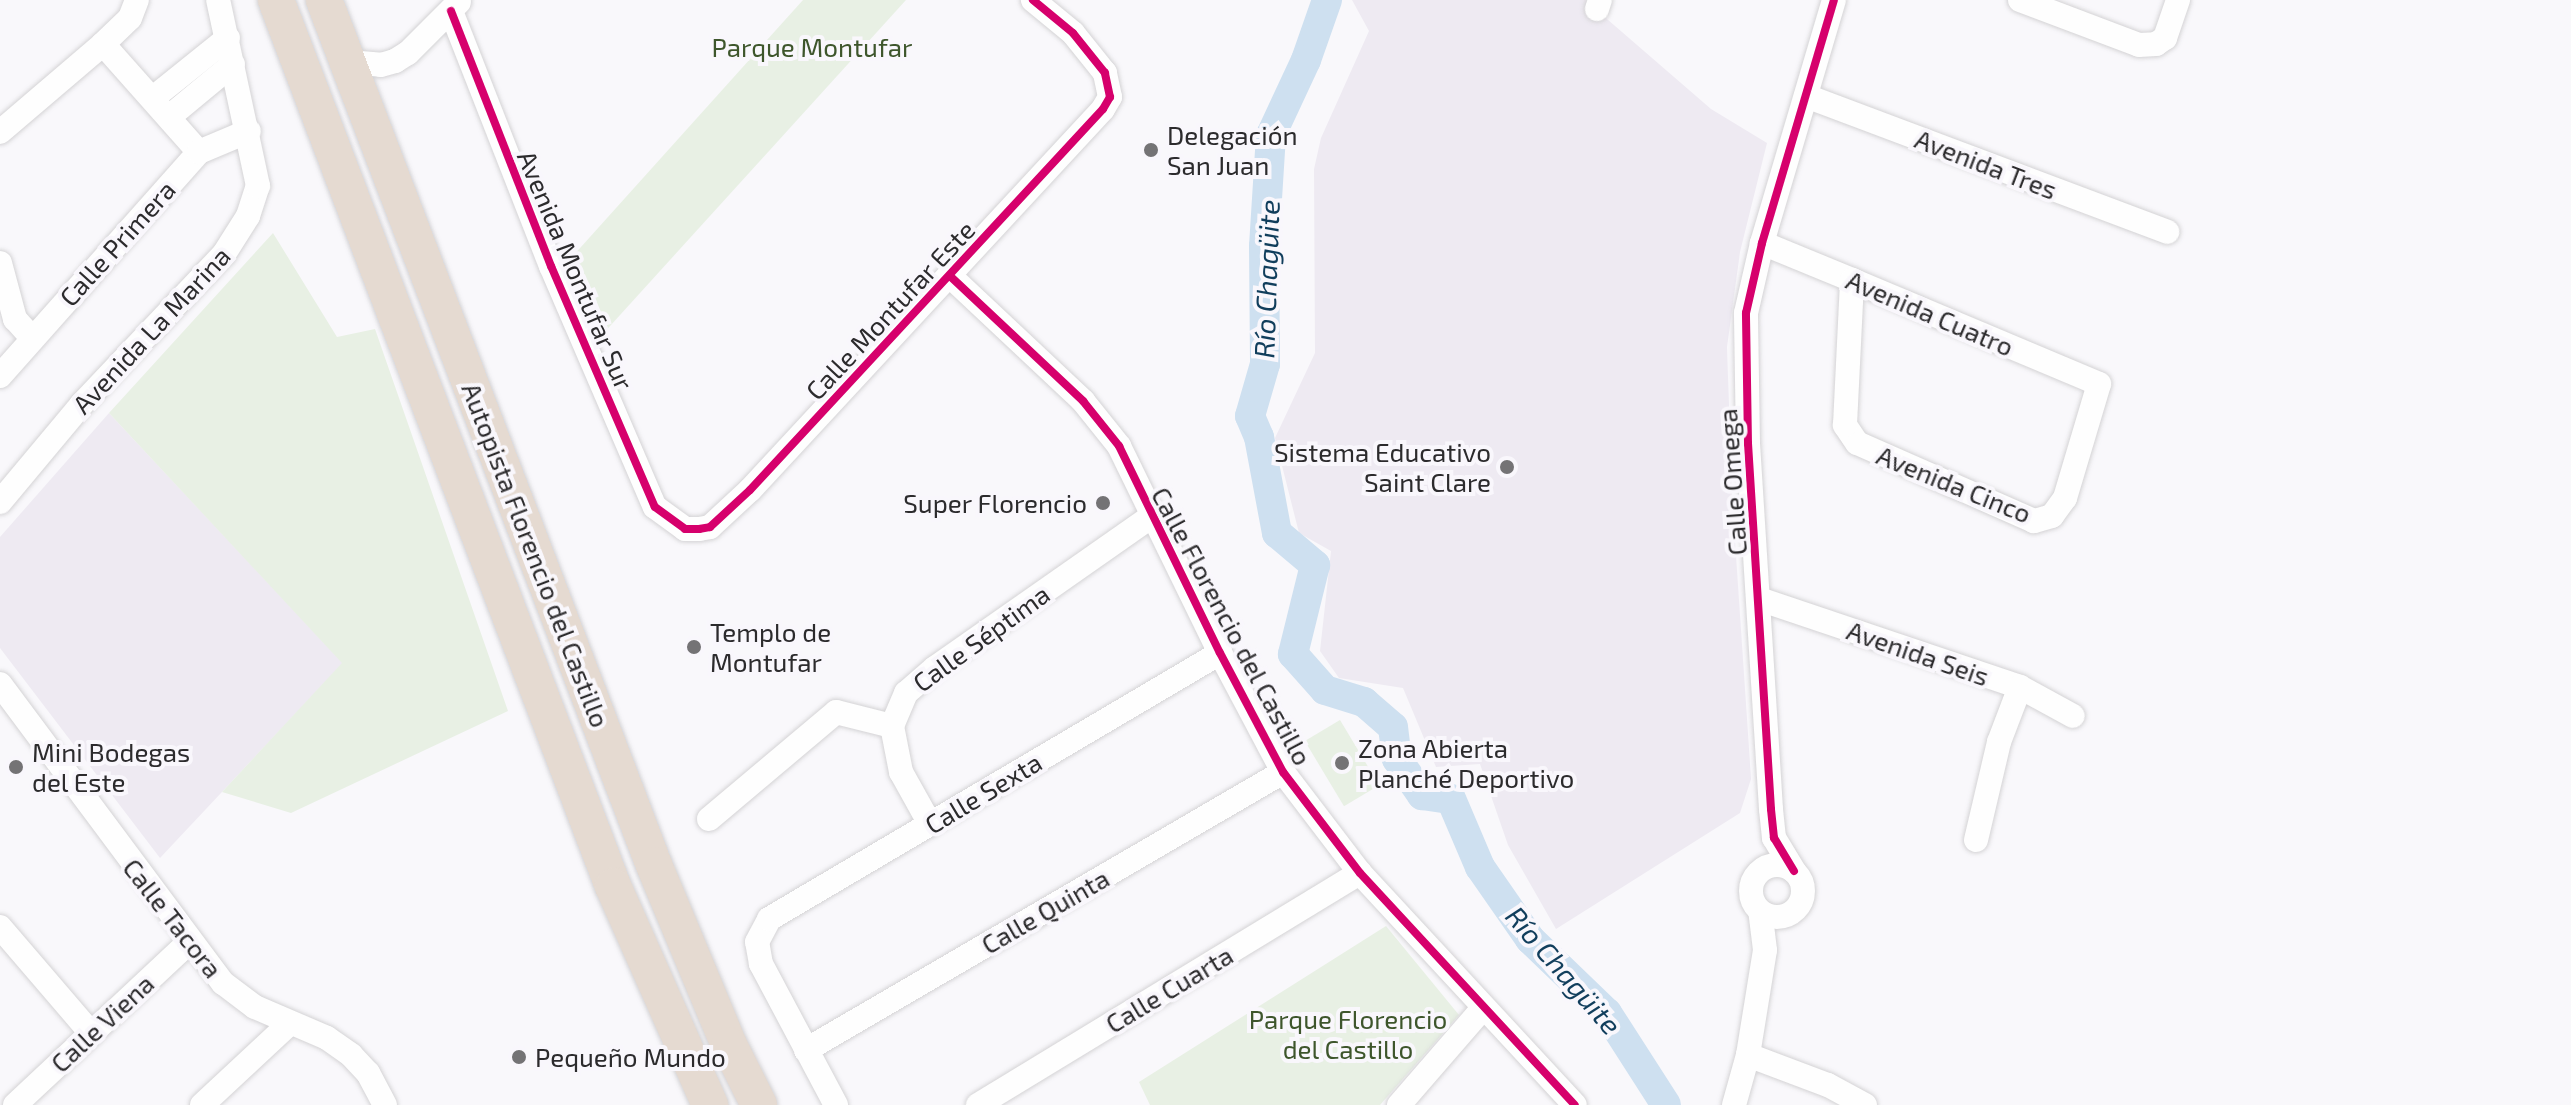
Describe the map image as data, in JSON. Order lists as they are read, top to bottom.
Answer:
{
  "streets": {
    "highway": ["Autopista Florencio del Castillo"],
    "street": [
      "Avenida Tres",
      "Calle Primera",
      "Avenida Montufar Sur",
      "Calle Montufar Este",
      "Avenida Cuatro",
      "Avenida La Marina",
      "Calle Omega",
      "Avenida Cinco",
      "Calle Florencio del Castillo",
      "Calle Séptima",
      "Avenida Seis",
      "Calle Sexta",
      "Calle Quinta",
      "Calle Tacora",
      "Calle Cuarta",
      "Calle Viena"
    ]
  },
  "crossings": [
    ["Avenida Tres", "Calle Omega"],
    ["Calle Primera", "Avenida La Marina"],
    ["Avenida Montufar Sur", "Calle Montufar Este"],
    ["Calle Montufar Este", "Calle Florencio del Castillo"],
    ["Avenida Cuatro", "Calle Omega"],
    ["Avenida Cuatro", "Avenida Cinco"],
    ["Calle Omega", "Avenida Seis"],
    ["Calle Florencio del Castillo", "Calle Séptima"],
    ["Calle Florencio del Castillo", "Calle Sexta"],
    ["Calle Florencio del Castillo", "Calle Quinta"],
    ["Calle Florencio del Castillo", "Calle Cuarta"],
    ["Calle Sexta", "Calle Quinta"],
    ["Calle Tacora", "Calle Viena"]
  ],
  "water": ["Río Chagüite"],
  "parks": ["Parque Montufar", "Parque Florencio del Castillo"],
  "places": [
    "Delegación San Juan",
    "Sistema Educativo Saint Clare",
    "Super Florencio",
    "Templo de Montufar",
    "Zona Abierta Planché Deportivo",
    "Mini Bodegas del Este",
    "Pequeño Mundo"
  ]
}
